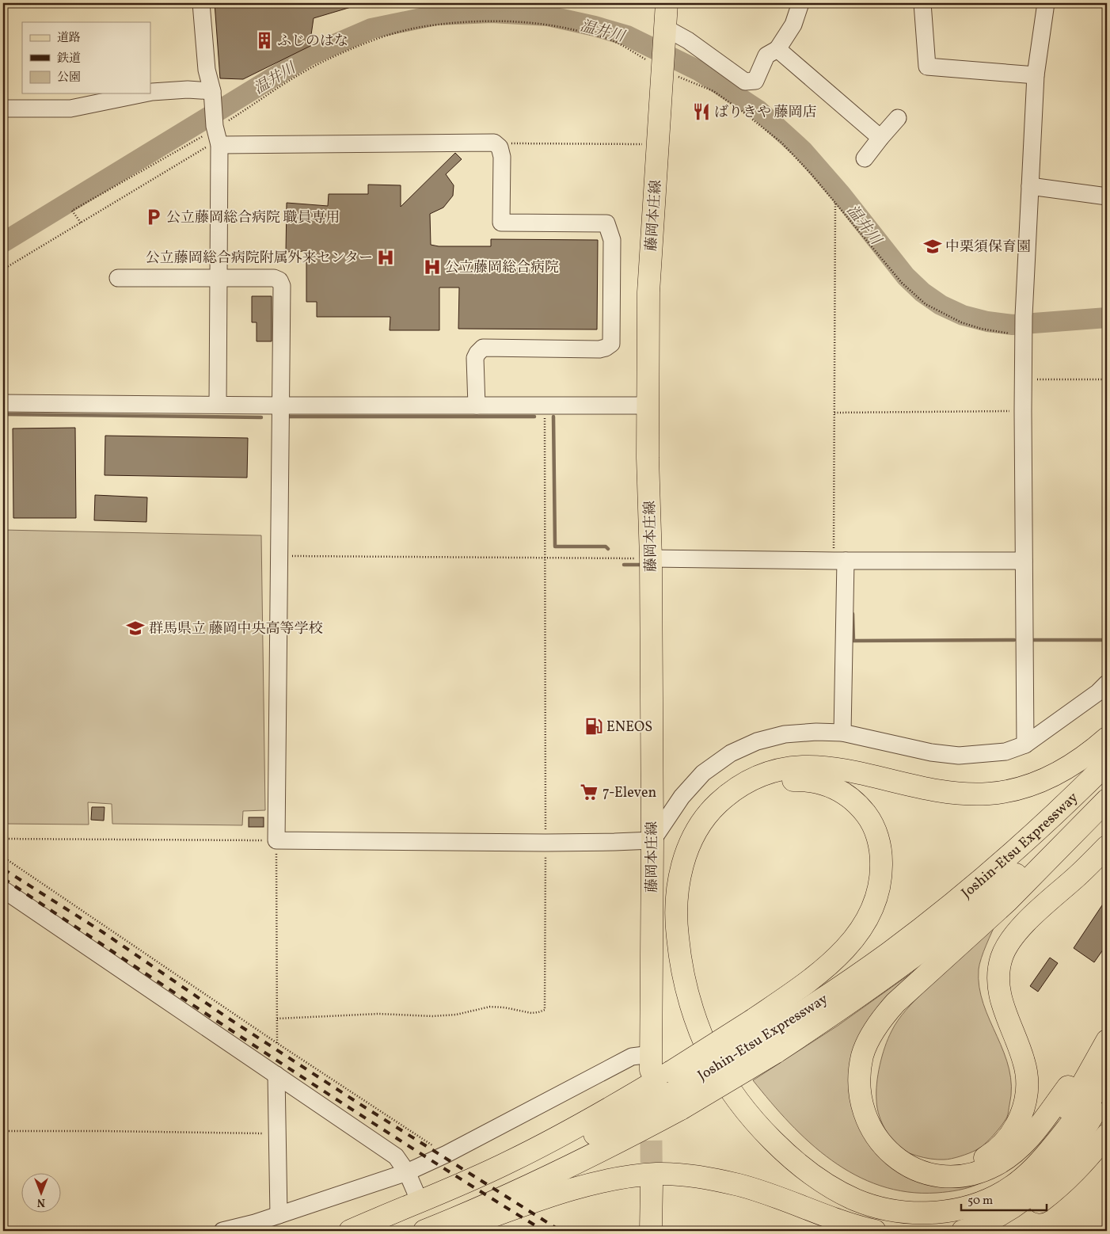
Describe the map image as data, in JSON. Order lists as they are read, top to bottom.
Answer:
{
  "streets": {
    "main road": ["藤岡本庄線", "Joshin-Etsu Expressway"]
  },
  "crossings": [
    ["藤岡本庄線", "Joshin-Etsu Expressway"]
  ],
  "water": ["温井川"],
  "places": {
    "building": ["ふじのはな"],
    "restaurant": ["ばりきや 藤岡店"],
    "parking": ["公立藤岡総合病院 職員専用"],
    "school or university": ["中栗須保育園", "群馬県立 藤岡中央高等学校"],
    "hospital": ["公立藤岡総合病院附属外来センター", "公立藤岡総合病院"],
    "fuel station": ["ENEOS"],
    "supermarket": ["7-Eleven"]
  },
  "legend": ["道路", "鉄道", "公園"],
  "scale_bar": "50 m",
  "north": "bottom"
}
